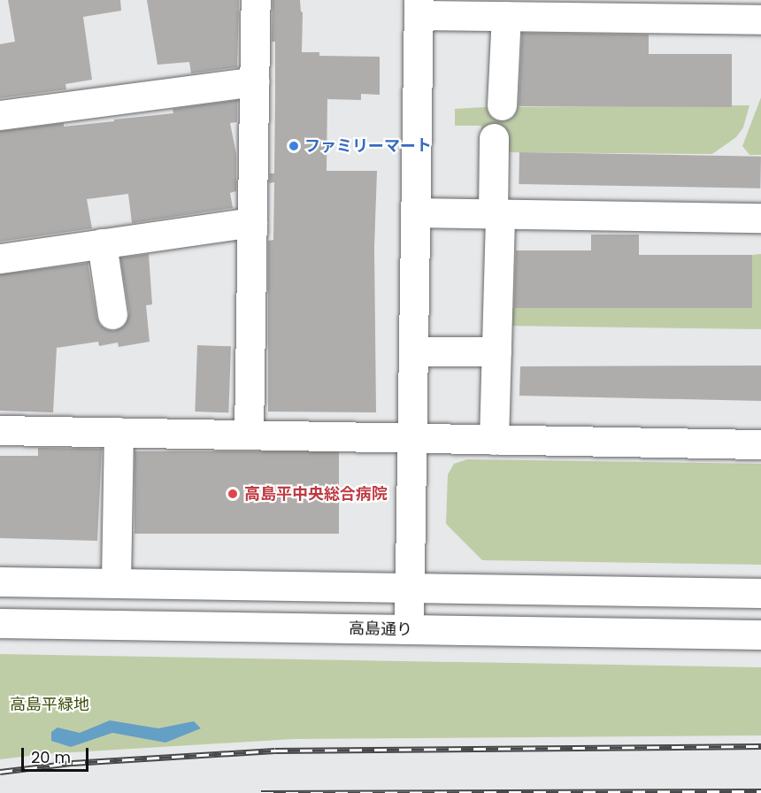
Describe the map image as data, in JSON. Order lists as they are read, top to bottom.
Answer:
{
  "streets": {
    "street": ["高島通り"]
  },
  "parks": ["高島平緑地"],
  "places": ["ファミリーマート", "高島平中央総合病院"],
  "scale_bar": "20 m"
}
